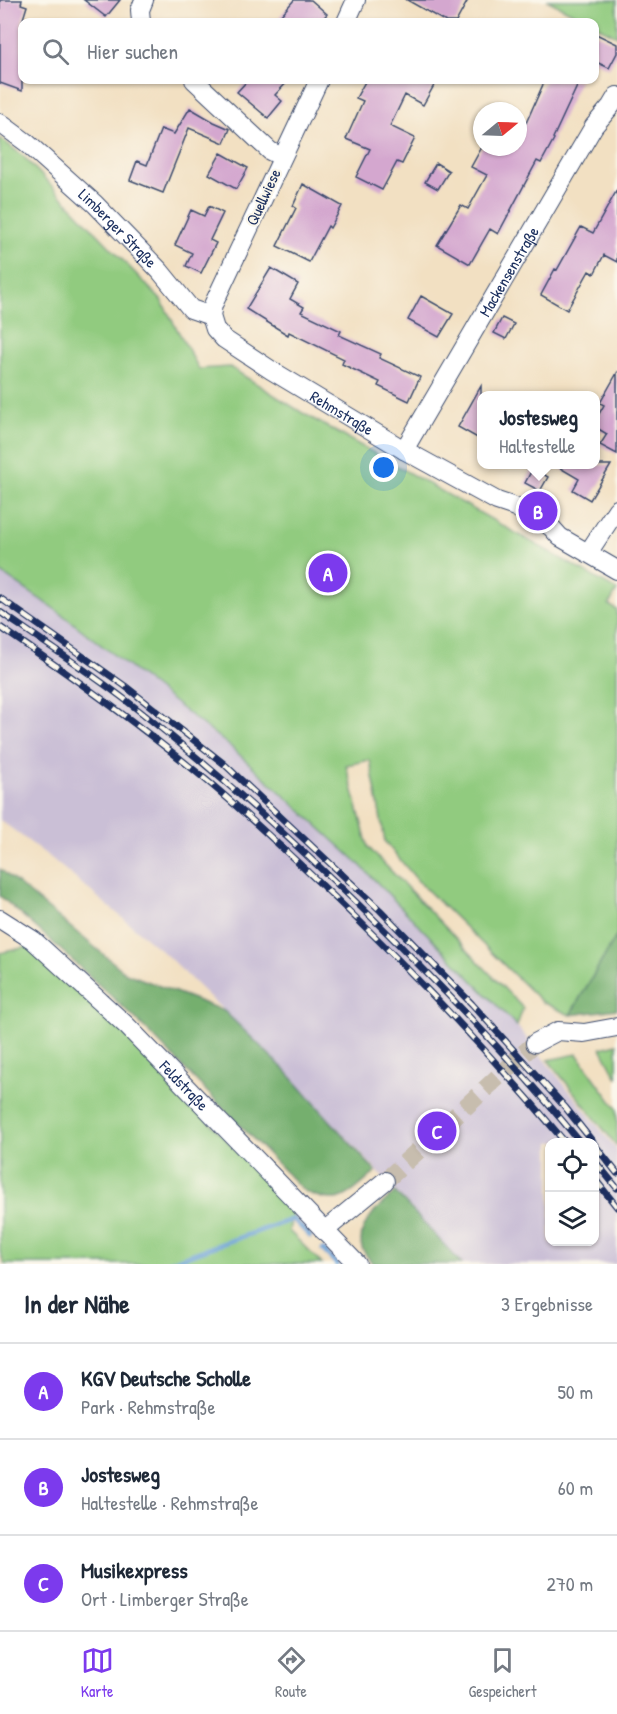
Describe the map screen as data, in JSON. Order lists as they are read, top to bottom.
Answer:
{
  "streets": {
    "street": [
      "Quellwiese",
      "Limberger Straße",
      "Mackensenstraße",
      "Rehmstraße",
      "Feldstraße"
    ]
  },
  "crossings": [
    ["Quellwiese", "Limberger Straße"],
    ["Quellwiese", "Rehmstraße"],
    ["Limberger Straße", "Rehmstraße"],
    ["Mackensenstraße", "Rehmstraße"]
  ],
  "north": "right",
  "page": {
    "search": "Hier suchen",
    "popup": ["Jostesweg", "Haltestelle"],
    "pins": ["B", "A", "C"],
    "heading": ["In der Nähe", "3 Ergebnisse"],
    "list": [
      {
        "mark": "A",
        "name": "KGV Deutsche Scholle",
        "note": "Park · Rehmstraße",
        "value": "50 m"
      },
      {
        "mark": "B",
        "name": "Jostesweg",
        "note": "Haltestelle · Rehmstraße",
        "value": "60 m"
      },
      {
        "mark": "C",
        "name": "Musikexpress",
        "note": "Ort · Limberger Straße",
        "value": "270 m"
      }
    ],
    "nav": ["Karte", "Route", "Gespeichert"]
  }
}
